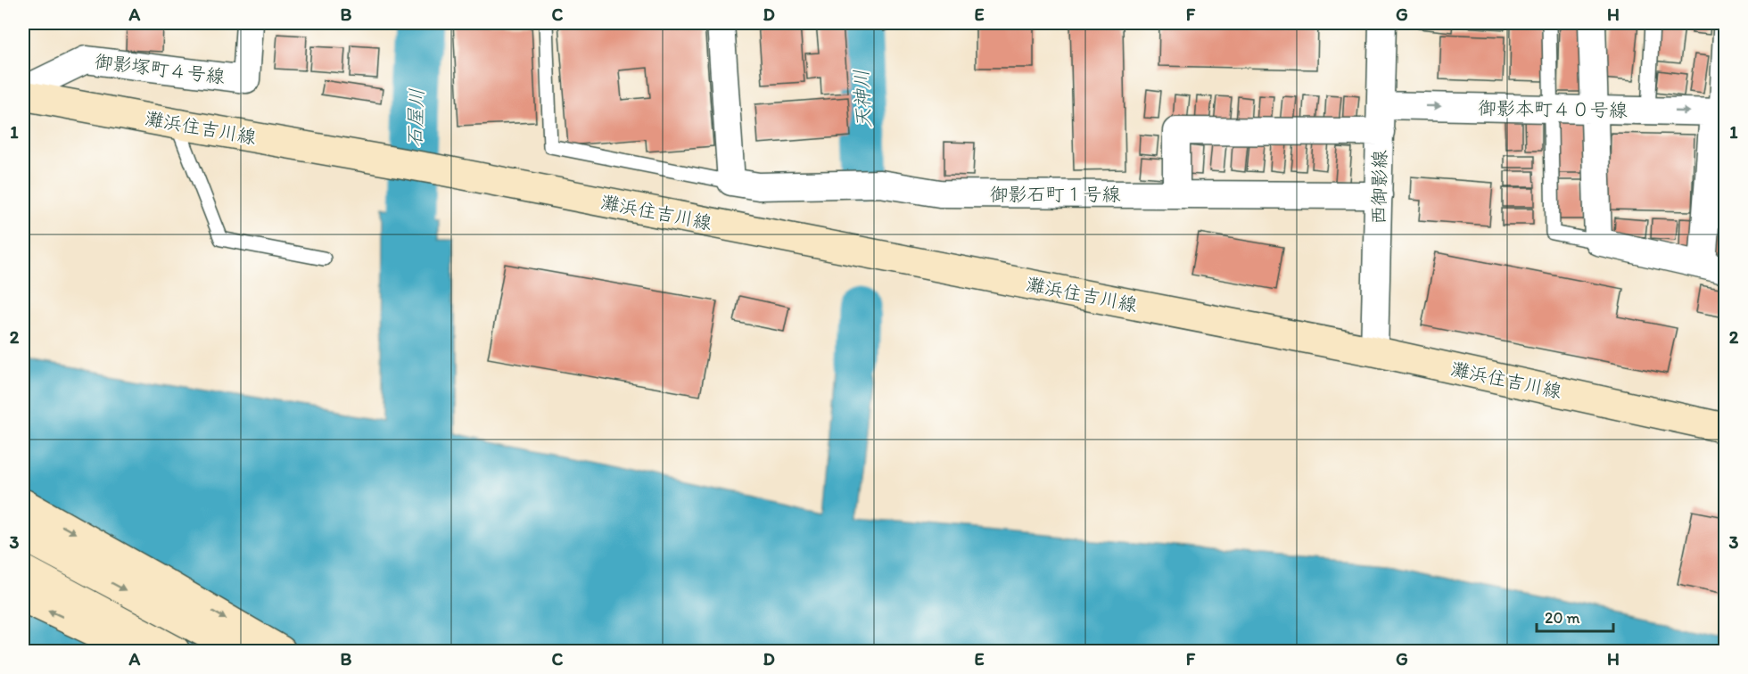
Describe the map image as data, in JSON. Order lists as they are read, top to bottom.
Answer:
{
  "streets": {
    "street": [
      "御影塚町４号線",
      "御影本町４０号線",
      "灘浜住吉川線",
      "西御影線",
      "御影石町１号線"
    ]
  },
  "crossings": [
    ["御影本町４０号線", "西御影線"],
    ["灘浜住吉川線", "西御影線"],
    ["西御影線", "御影石町１号線"]
  ],
  "one_way": ["御影本町４０号線"],
  "water": ["天神川", "石屋川"],
  "scale_bar": "20 m",
  "grid": {
    "columns": [
      "A",
      "B",
      "C",
      "D",
      "E",
      "F",
      "G",
      "H"
    ],
    "rows": ["1", "2", "3"]
  }
}
